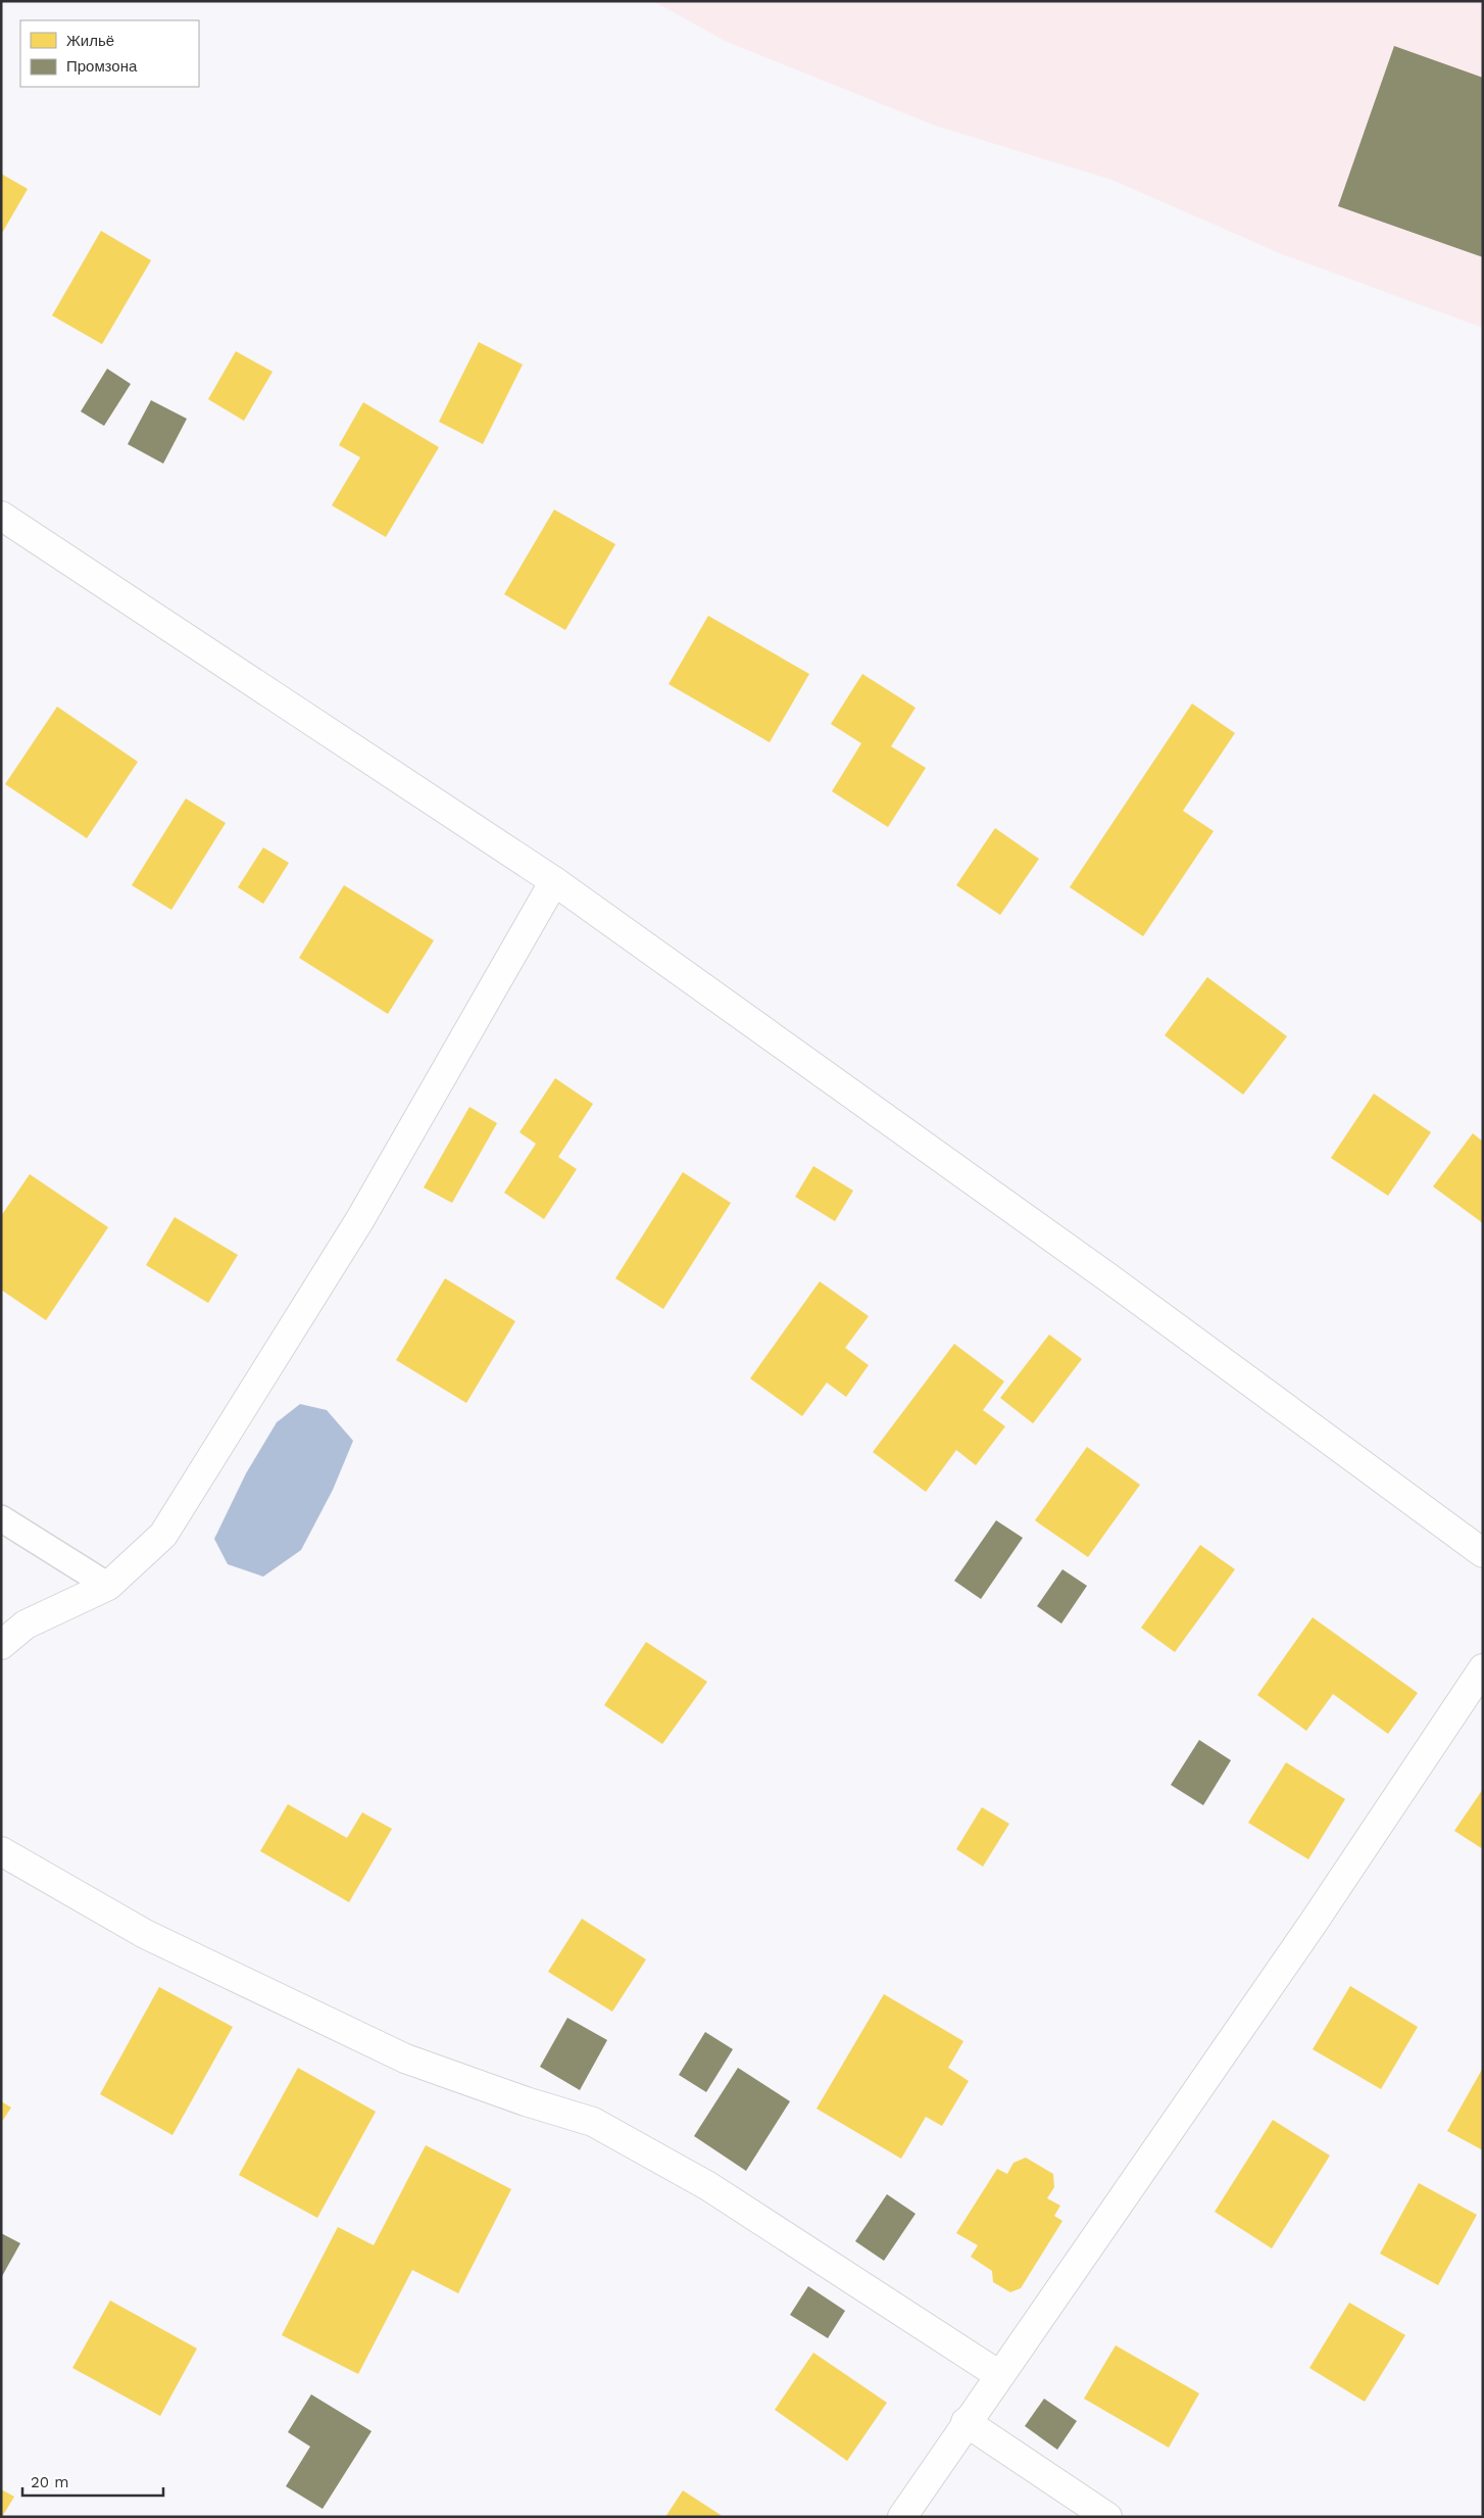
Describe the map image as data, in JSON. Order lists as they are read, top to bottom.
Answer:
{
  "legend": ["Жильё", "Промзона"],
  "scale_bar": "20 m"
}
